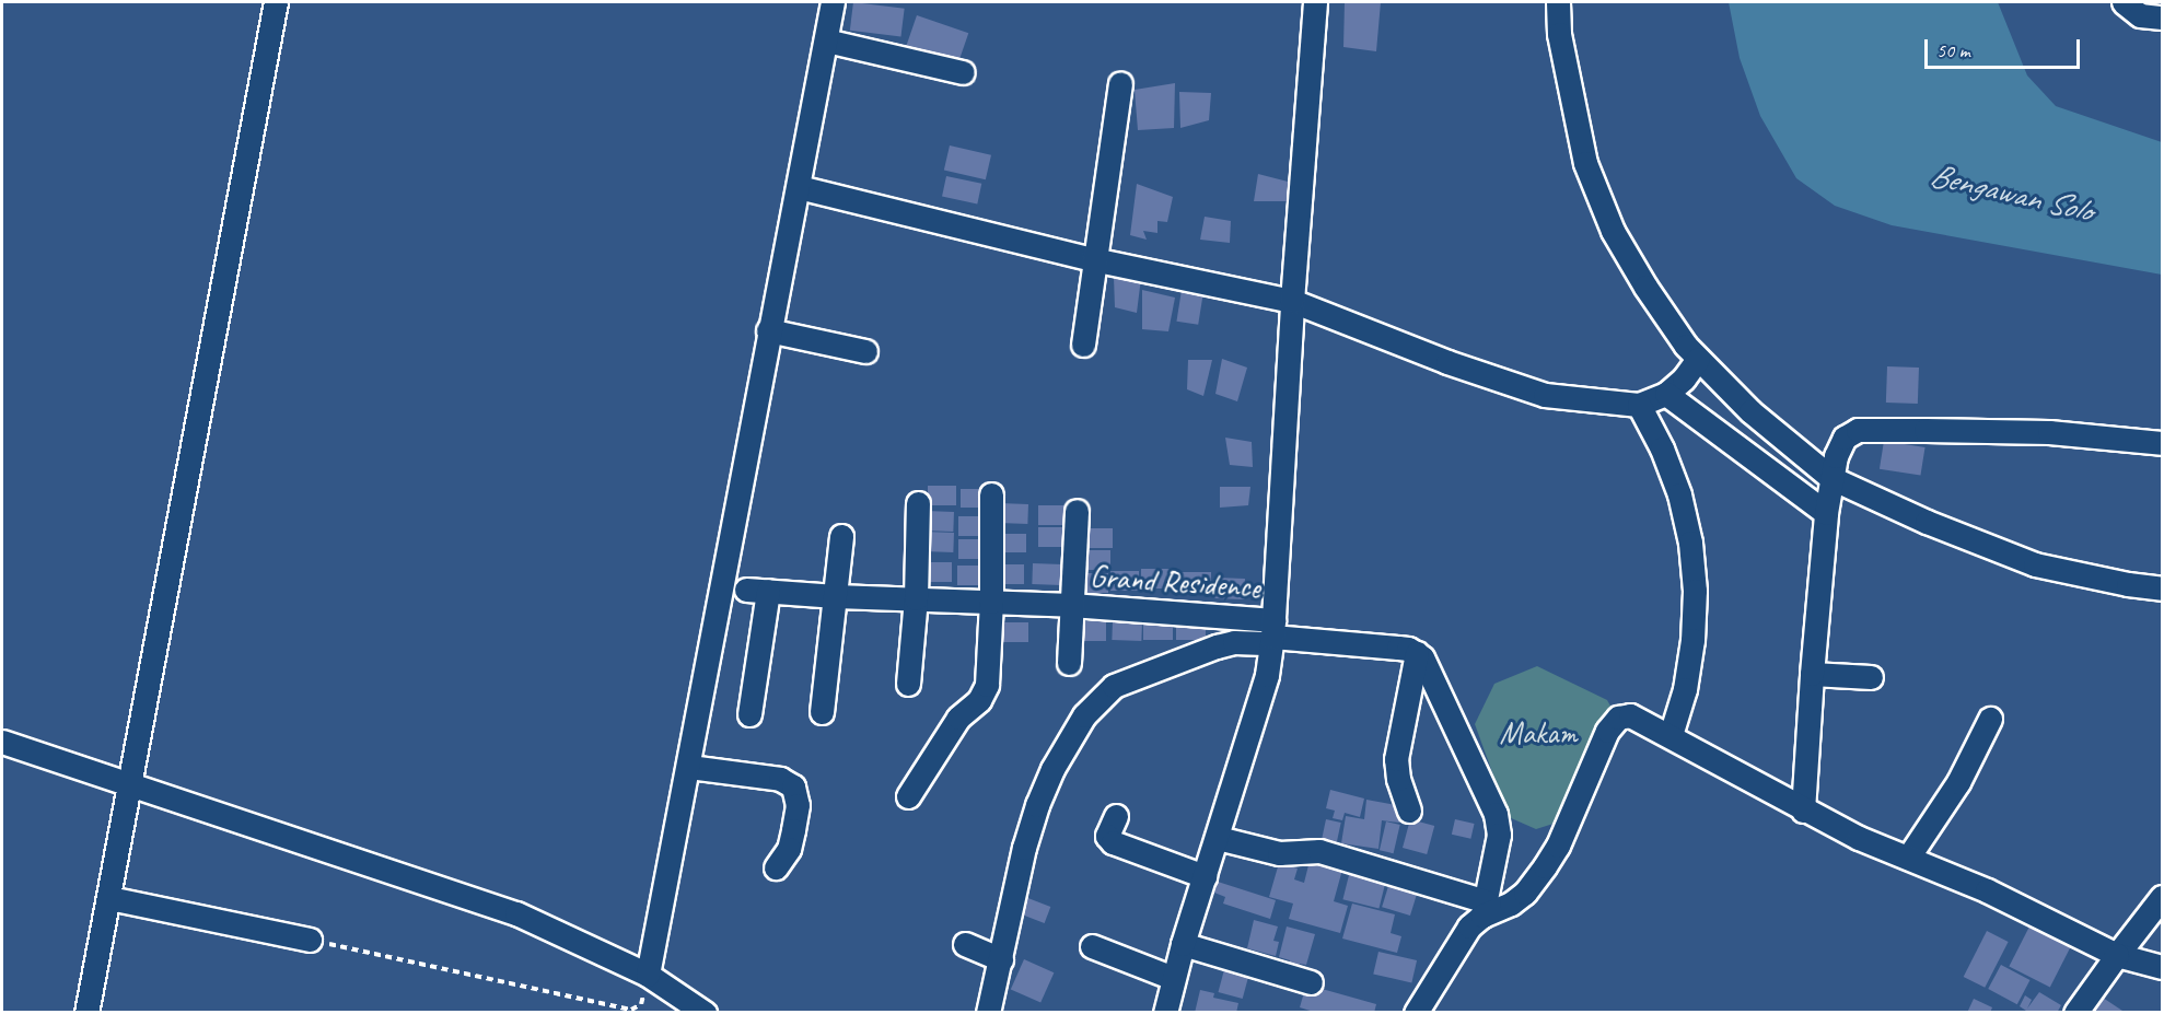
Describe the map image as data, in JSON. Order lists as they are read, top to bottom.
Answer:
{
  "streets": {
    "street": ["Grand Residence"]
  },
  "water": ["Bengawan Solo"],
  "parks": ["Makam"],
  "scale_bar": "50 m"
}
